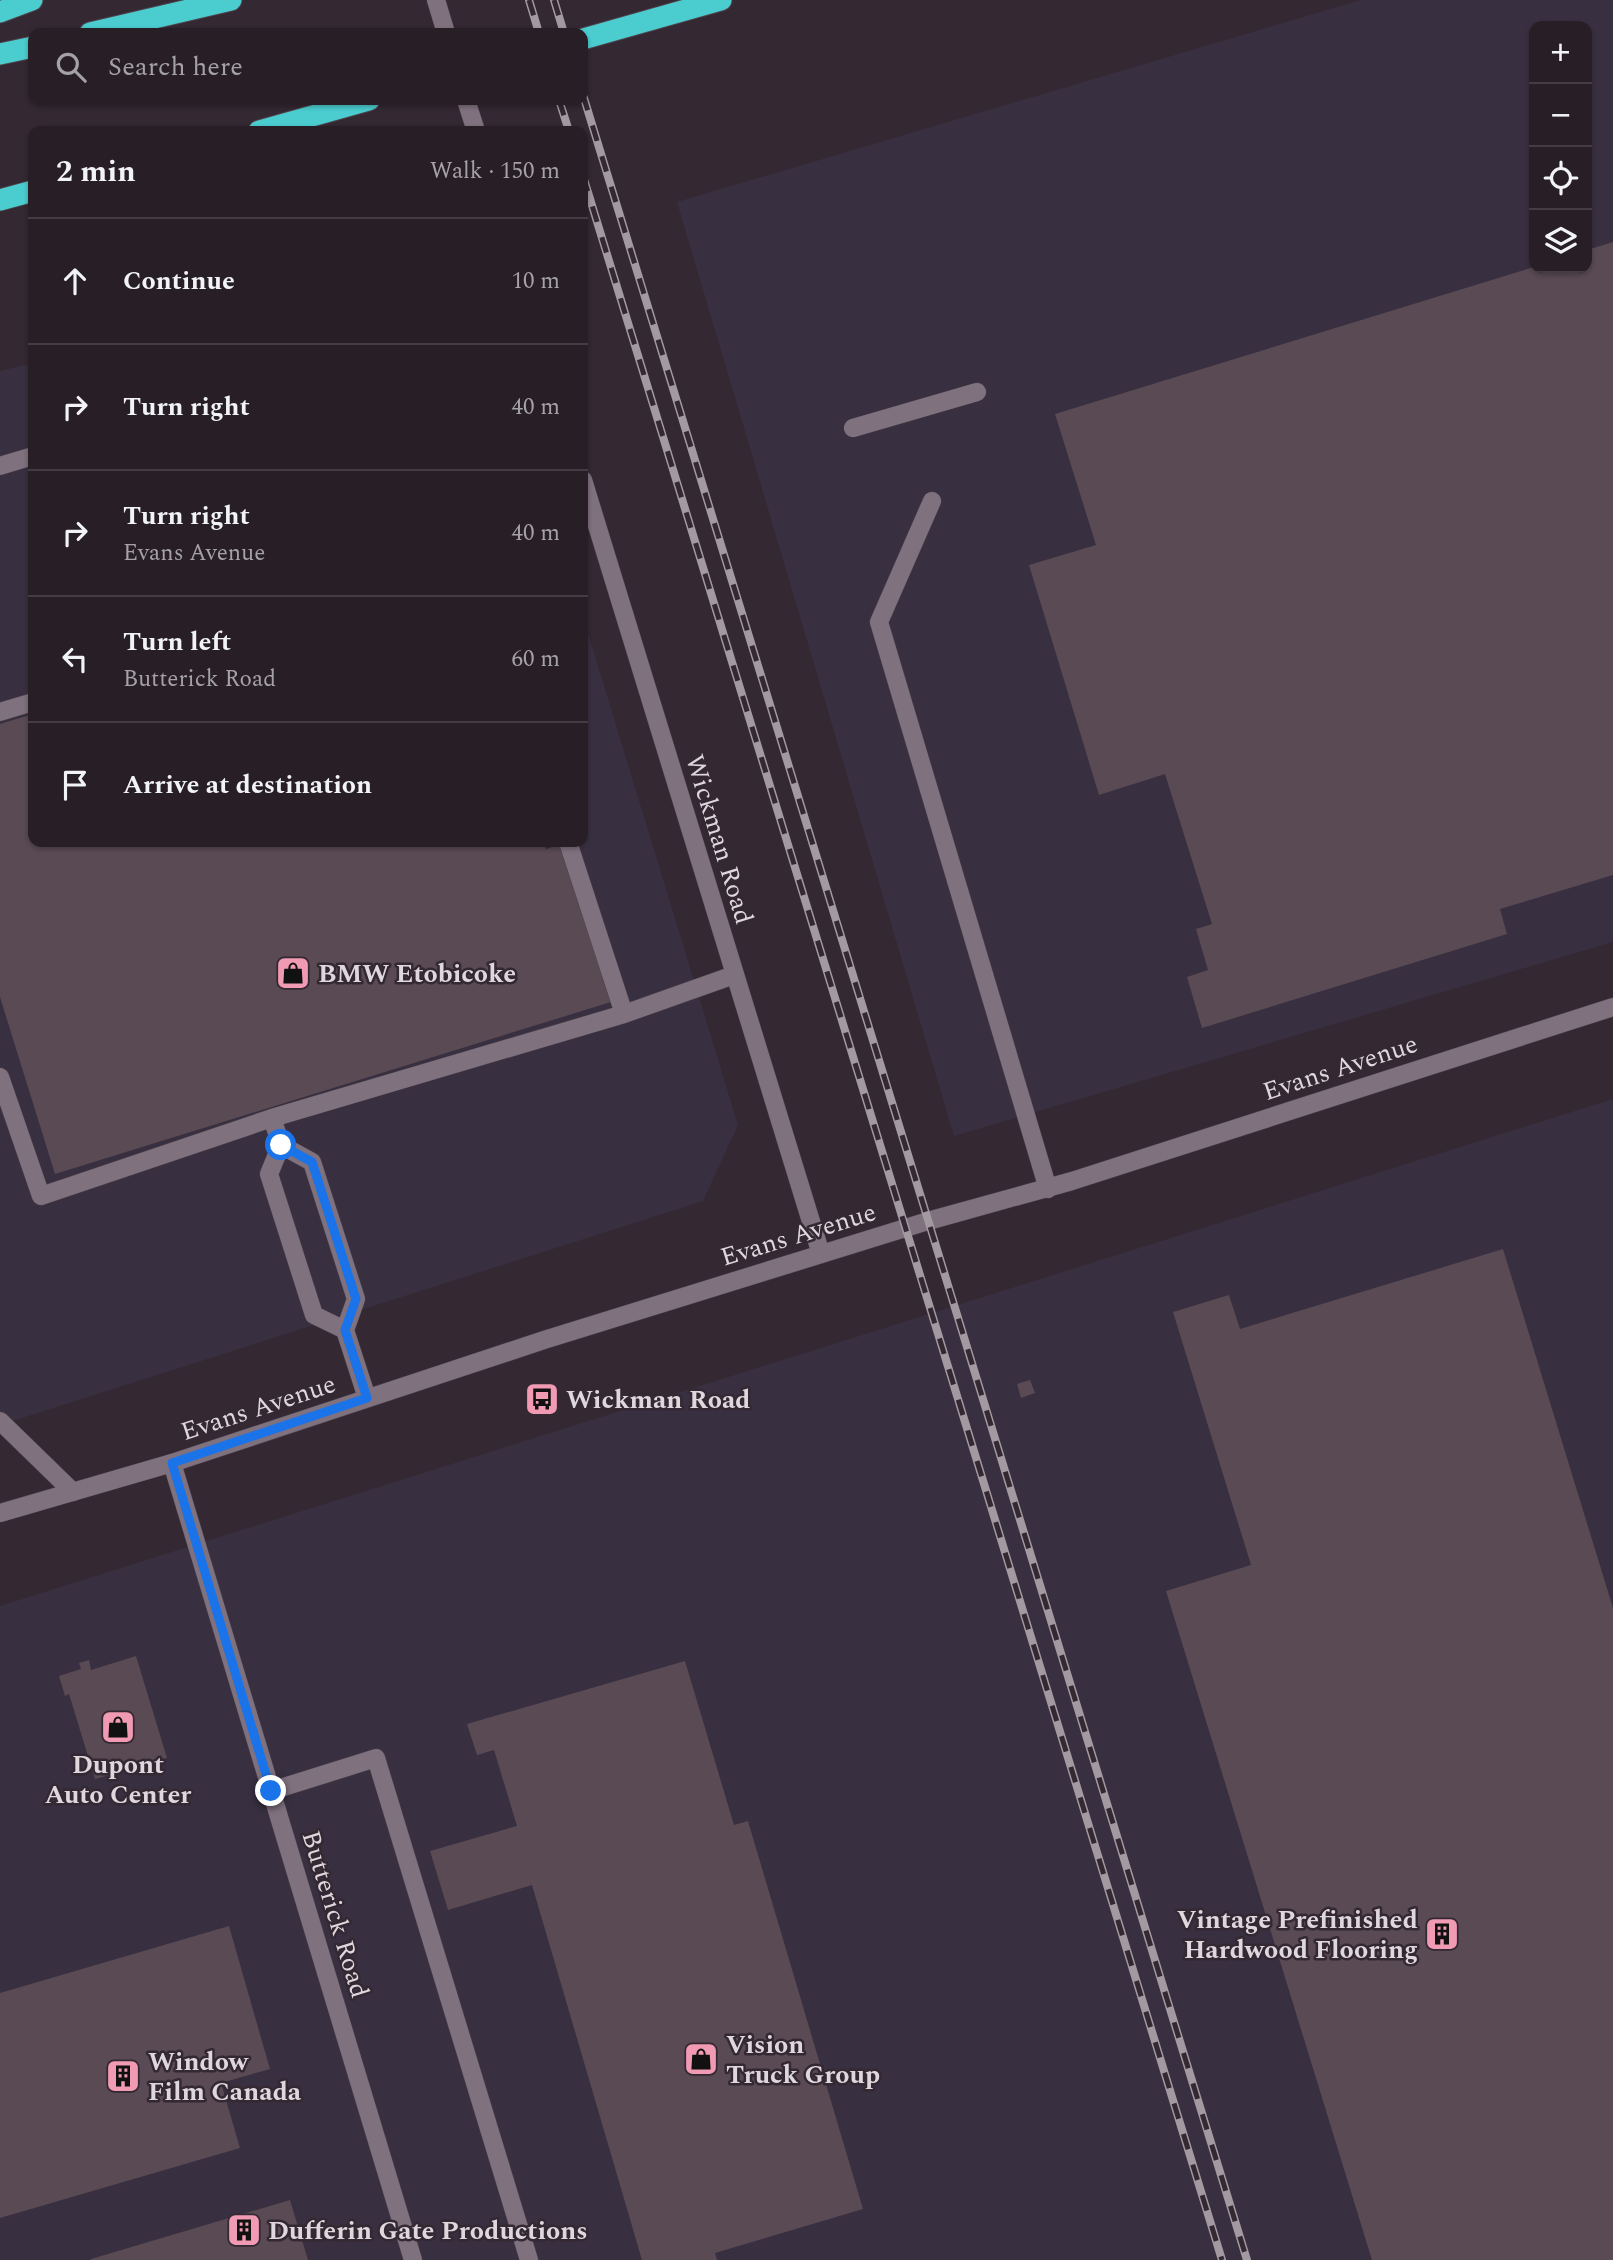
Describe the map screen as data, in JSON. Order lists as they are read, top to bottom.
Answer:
{
  "streets": {
    "street": ["Wickman Road", "Evans Avenue", "Butterick Road"]
  },
  "crossings": [
    ["Wickman Road", "Evans Avenue"],
    ["Evans Avenue", "Butterick Road"]
  ],
  "places": {
    "shop": ["BMW Etobicoke", "Dupont Auto Center", "Vision Truck Group"],
    "bus stop": ["Wickman Road"],
    "building": ["Vintage Prefinished Hardwood Flooring", "Window Film Canada", "Dufferin Gate Productions"]
  },
  "page": {
    "map_buttons": ["+", "−"],
    "search": "Search here",
    "heading": ["2 min", "Walk · 150 m"],
    "list": [
      ["Continue", "10 m"],
      ["Turn right", "40 m"],
      ["Turn right", "Evans Avenue", "40 m"],
      ["Turn left", "Butterick Road", "60 m"],
      "Arrive at destination"
    ]
  }
}
